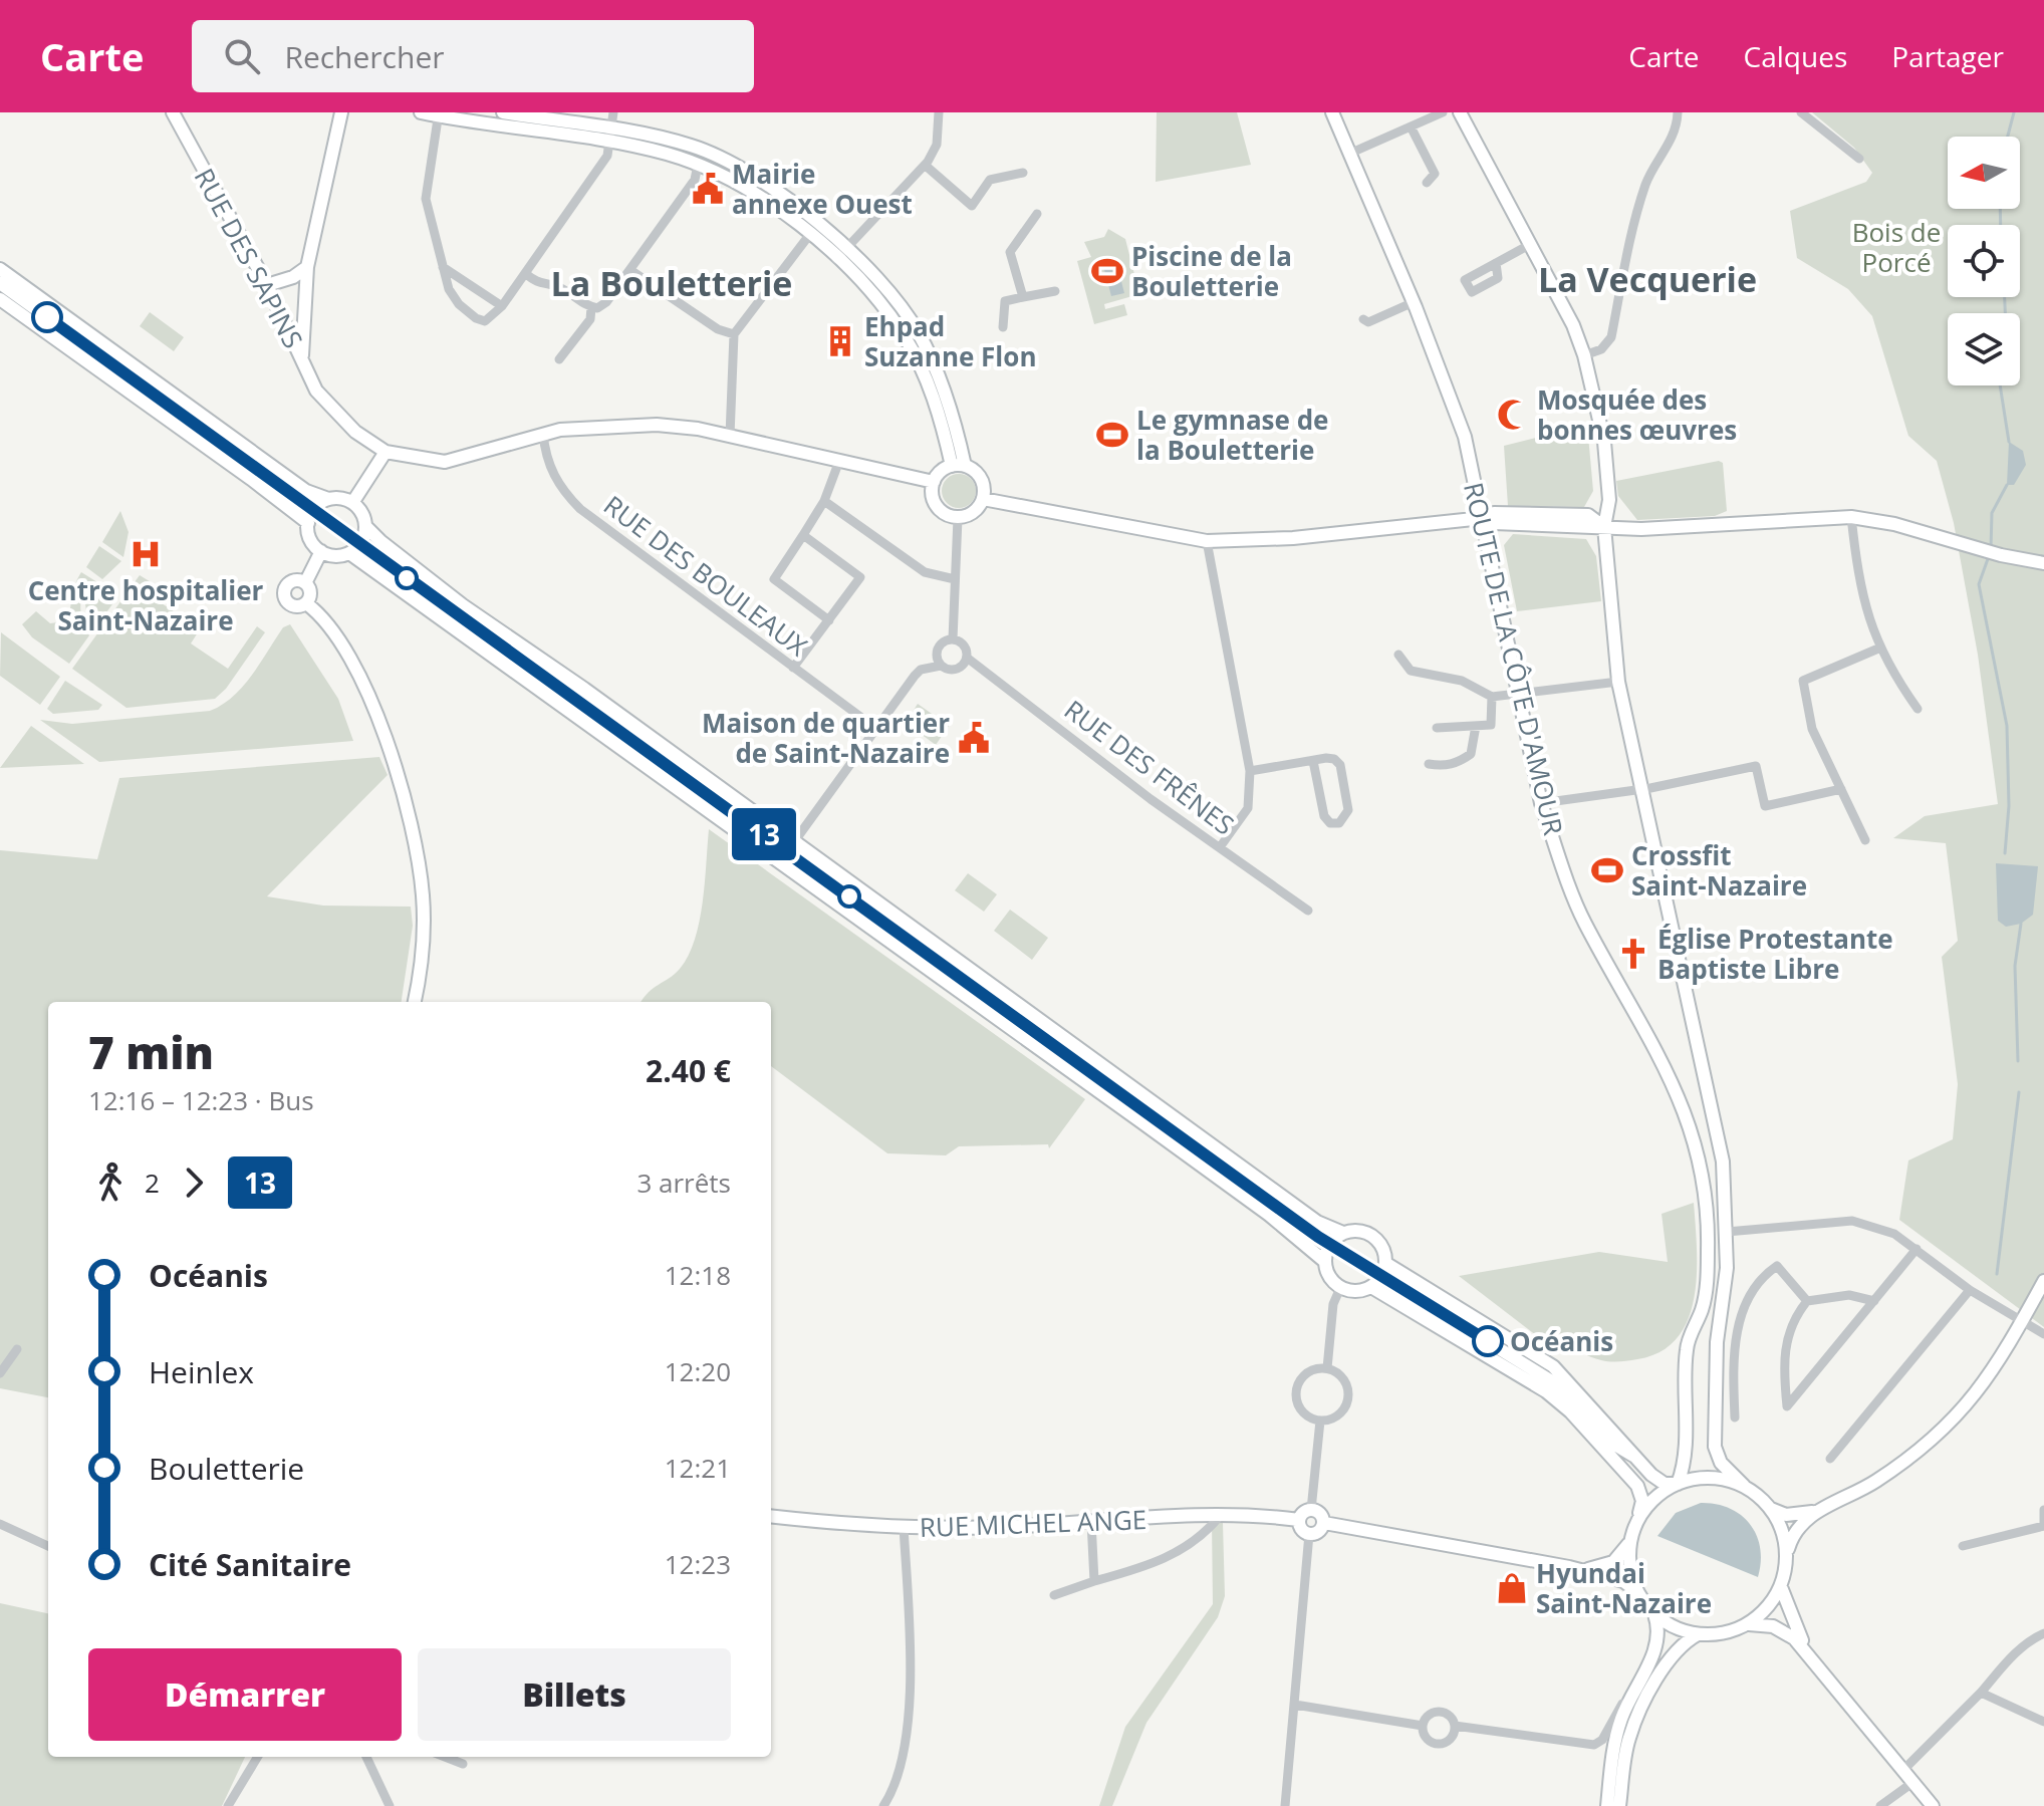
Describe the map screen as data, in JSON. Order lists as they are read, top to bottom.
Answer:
{
  "streets": {
    "main road": ["RUE DES SAPINS", "ROUTE DE LA CÔTE D'AMOUR", "RUE MICHEL ANGE"],
    "street": ["RUE DES BOULEAUX", "RUE DES FRÊNES"]
  },
  "districts": ["La Vecquerie", "La Bouletterie"],
  "parks": ["Bois de Porcé"],
  "places": {
    "public building": ["Mairie annexe Ouest", "Maison de quartier de Saint-Nazaire"],
    "sports": ["Piscine de la Bouletterie", "Le gymnase de la Bouletterie", "Crossfit Saint-Nazaire"],
    "building": ["Ehpad Suzanne Flon"],
    "mosque": ["Mosquée des bonnes œuvres"],
    "hospital": ["Centre hospitalier Saint-Nazaire"],
    "church": ["Église Protestante Baptiste Libre"],
    "other": ["Océanis"],
    "shop": ["Hyundai Saint-Nazaire"]
  },
  "lines": ["bus line 13"],
  "north": "left",
  "page": {
    "header": "Carte",
    "search": "Rechercher",
    "nav": ["Carte", "Calques", "Partager"],
    "on_map": "13",
    "heading": ["7 min", "12:16 – 12:23 · Bus", "2.40 €"],
    "legs": ["2", "13", "3 arrêts"],
    "list": [
      {
        "name": "Océanis",
        "value": "12:18"
      },
      {
        "name": "Heinlex",
        "value": "12:20"
      },
      {
        "name": "Bouletterie",
        "value": "12:21"
      },
      {
        "name": "Cité Sanitaire",
        "value": "12:23"
      }
    ],
    "buttons": ["Démarrer", "Billets"]
  }
}
